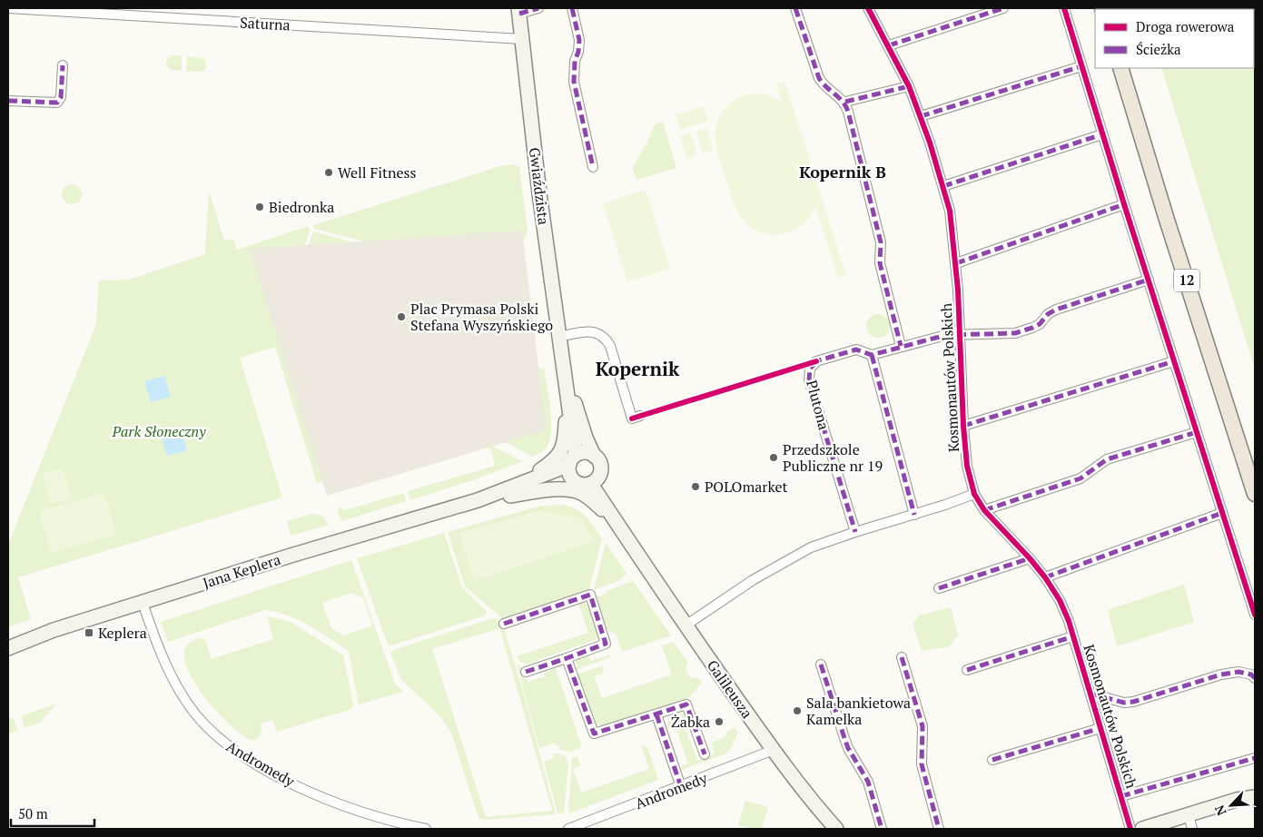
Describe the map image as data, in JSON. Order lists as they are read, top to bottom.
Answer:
{
  "streets": {
    "main road": ["12"],
    "street": [
      "Saturna",
      "Gwiaździsta",
      "Kosmonautów Polskich",
      "Plutona",
      "Jana Keplera",
      "Galileusza",
      "Andromedy"
    ]
  },
  "crossings": [
    ["Saturna", "Gwiaździsta"],
    ["Gwiaździsta", "Jana Keplera"],
    ["Gwiaździsta", "Galileusza"],
    ["Kosmonautów Polskich", "Plutona"],
    ["Jana Keplera", "Galileusza"],
    ["Jana Keplera", "Andromedy"],
    ["Galileusza", "Andromedy"]
  ],
  "districts": ["Kopernik B", "Kopernik"],
  "parks": ["Park Słoneczny"],
  "places": {
    "other": [
      "Well Fitness",
      "Biedronka",
      "Plac Prymasa Polski Stefana Wyszyńskiego",
      "Przedszkole Publiczne nr 19",
      "POLOmarket",
      "Sala bankietowa Kamelka",
      "Żabka"
    ],
    "transit": ["Keplera"]
  },
  "legend": ["Droga rowerowa", "Ścieżka"],
  "scale_bar": "50 m",
  "north": "bottom left"
}
